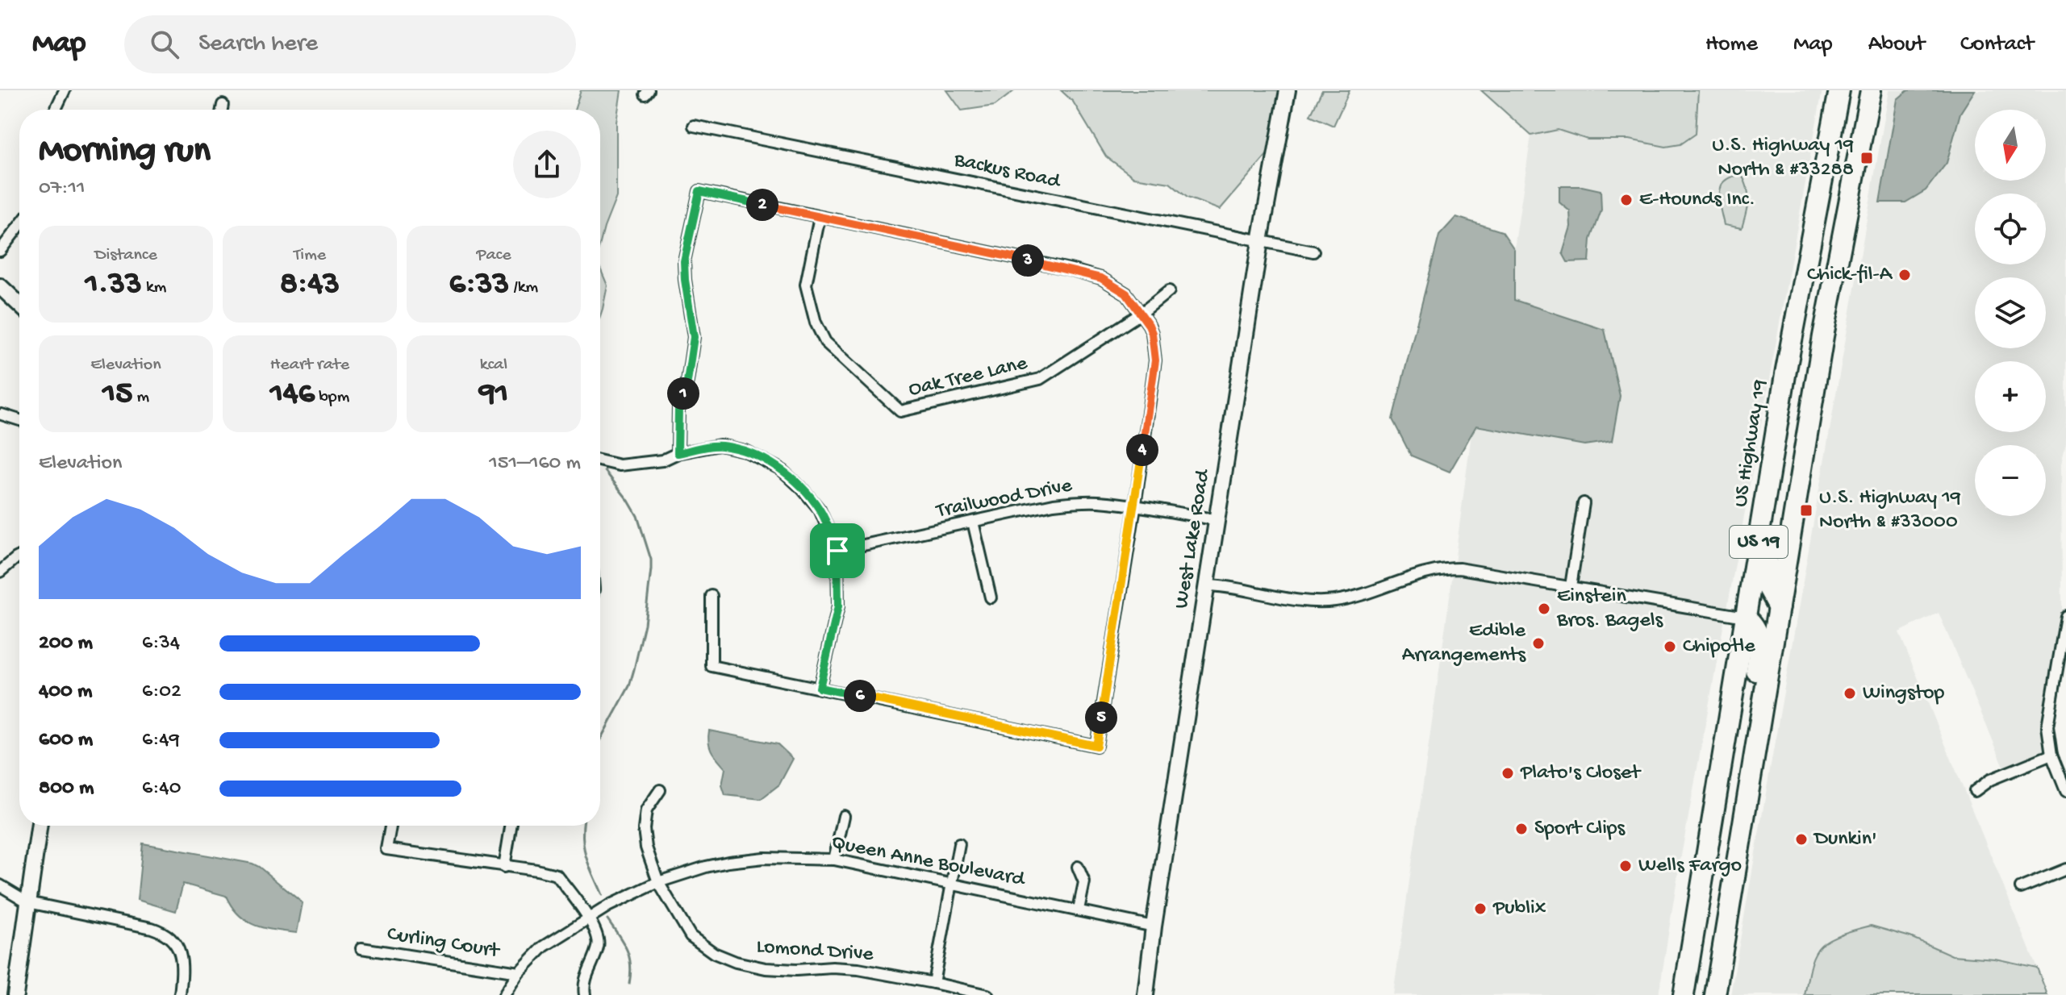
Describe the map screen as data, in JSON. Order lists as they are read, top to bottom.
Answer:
{
  "streets": {
    "highway": ["US Highway 19", "US 19"],
    "street": [
      "Backus Road",
      "Oak Tree Lane",
      "Trailwood Drive",
      "West Lake Road",
      "Queen Anne Boulevard",
      "Curling Court",
      "Lomond Drive"
    ]
  },
  "crossings": [
    ["Backus Road", "West Lake Road"],
    ["Trailwood Drive", "West Lake Road"],
    ["West Lake Road", "Queen Anne Boulevard"],
    ["Queen Anne Boulevard", "Curling Court"],
    ["Queen Anne Boulevard", "Lomond Drive"]
  ],
  "places": {
    "transit": ["U.S. Highway 19 North & #33288", "U.S. Highway 19 North & #33000"],
    "other": [
      "E-Hounds Inc.",
      "Chick-fil-A",
      "Einstein Bros. Bagels",
      "Edible Arrangements",
      "Chipotle",
      "Wingstop",
      "Plato's Closet",
      "Sport Clips",
      "Dunkin'",
      "Wells Fargo",
      "Publix"
    ]
  },
  "north": "bottom",
  "page": {
    "header": "Map",
    "search": "Search here",
    "nav": [
      "Home",
      "Map",
      "About",
      "Contact"
    ],
    "map_buttons": ["+", "−"],
    "heading": ["Morning run", "07:11"],
    "pins": [
      "2",
      "3",
      "1",
      "4",
      "6",
      "5"
    ],
    "stats": [
      ["Distance", "1.33 km"],
      ["Time", "8:43"],
      ["Pace", "6:33 /km"],
      ["Elevation", "15 m"],
      ["Heart rate", "146 bpm"],
      ["kcal", "91"]
    ],
    "chart": ["Elevation", "151–160 m"],
    "list": [
      {
        "name": "200 m",
        "note": "6:34"
      },
      {
        "name": "400 m",
        "note": "6:02"
      },
      {
        "name": "600 m",
        "note": "6:49"
      },
      {
        "name": "800 m",
        "note": "6:40"
      }
    ]
  }
}
